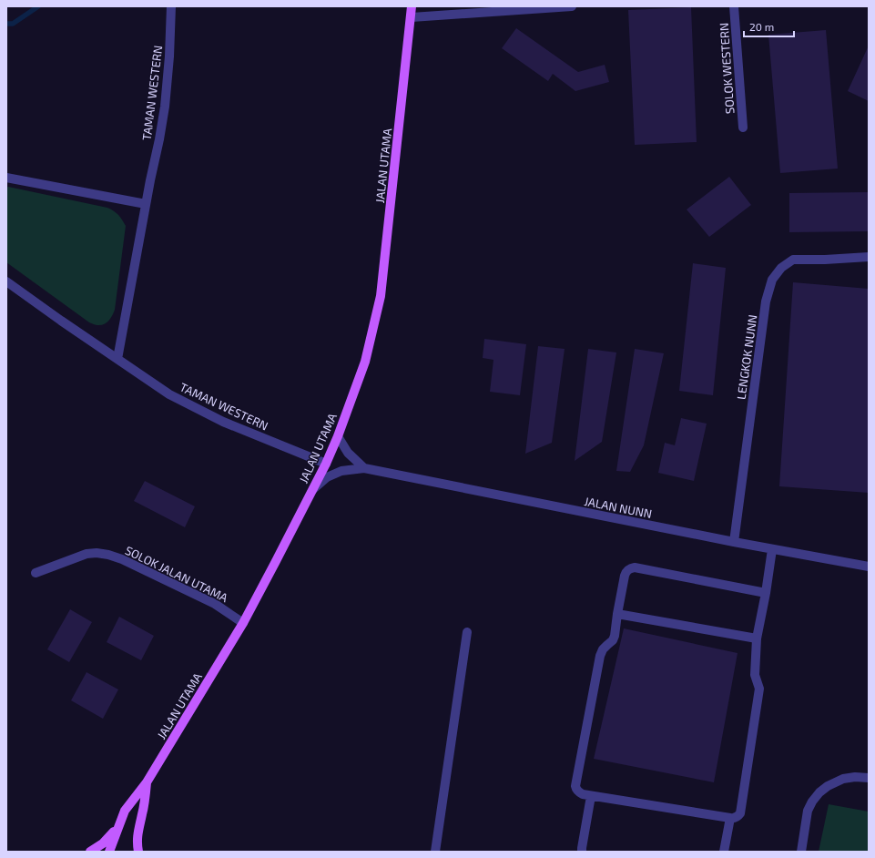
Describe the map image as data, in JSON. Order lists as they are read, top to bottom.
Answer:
{
  "streets": {
    "main road": ["JALAN UTAMA"],
    "street": [
      "SOLOK WESTERN",
      "TAMAN WESTERN",
      "LENGKOK NUNN",
      "JALAN NUNN",
      "SOLOK JALAN UTAMA"
    ]
  },
  "crossings": [
    ["TAMAN WESTERN", "JALAN UTAMA"],
    ["JALAN UTAMA", "JALAN NUNN"],
    ["JALAN UTAMA", "SOLOK JALAN UTAMA"],
    ["LENGKOK NUNN", "JALAN NUNN"]
  ],
  "scale_bar": "20 m"
}
